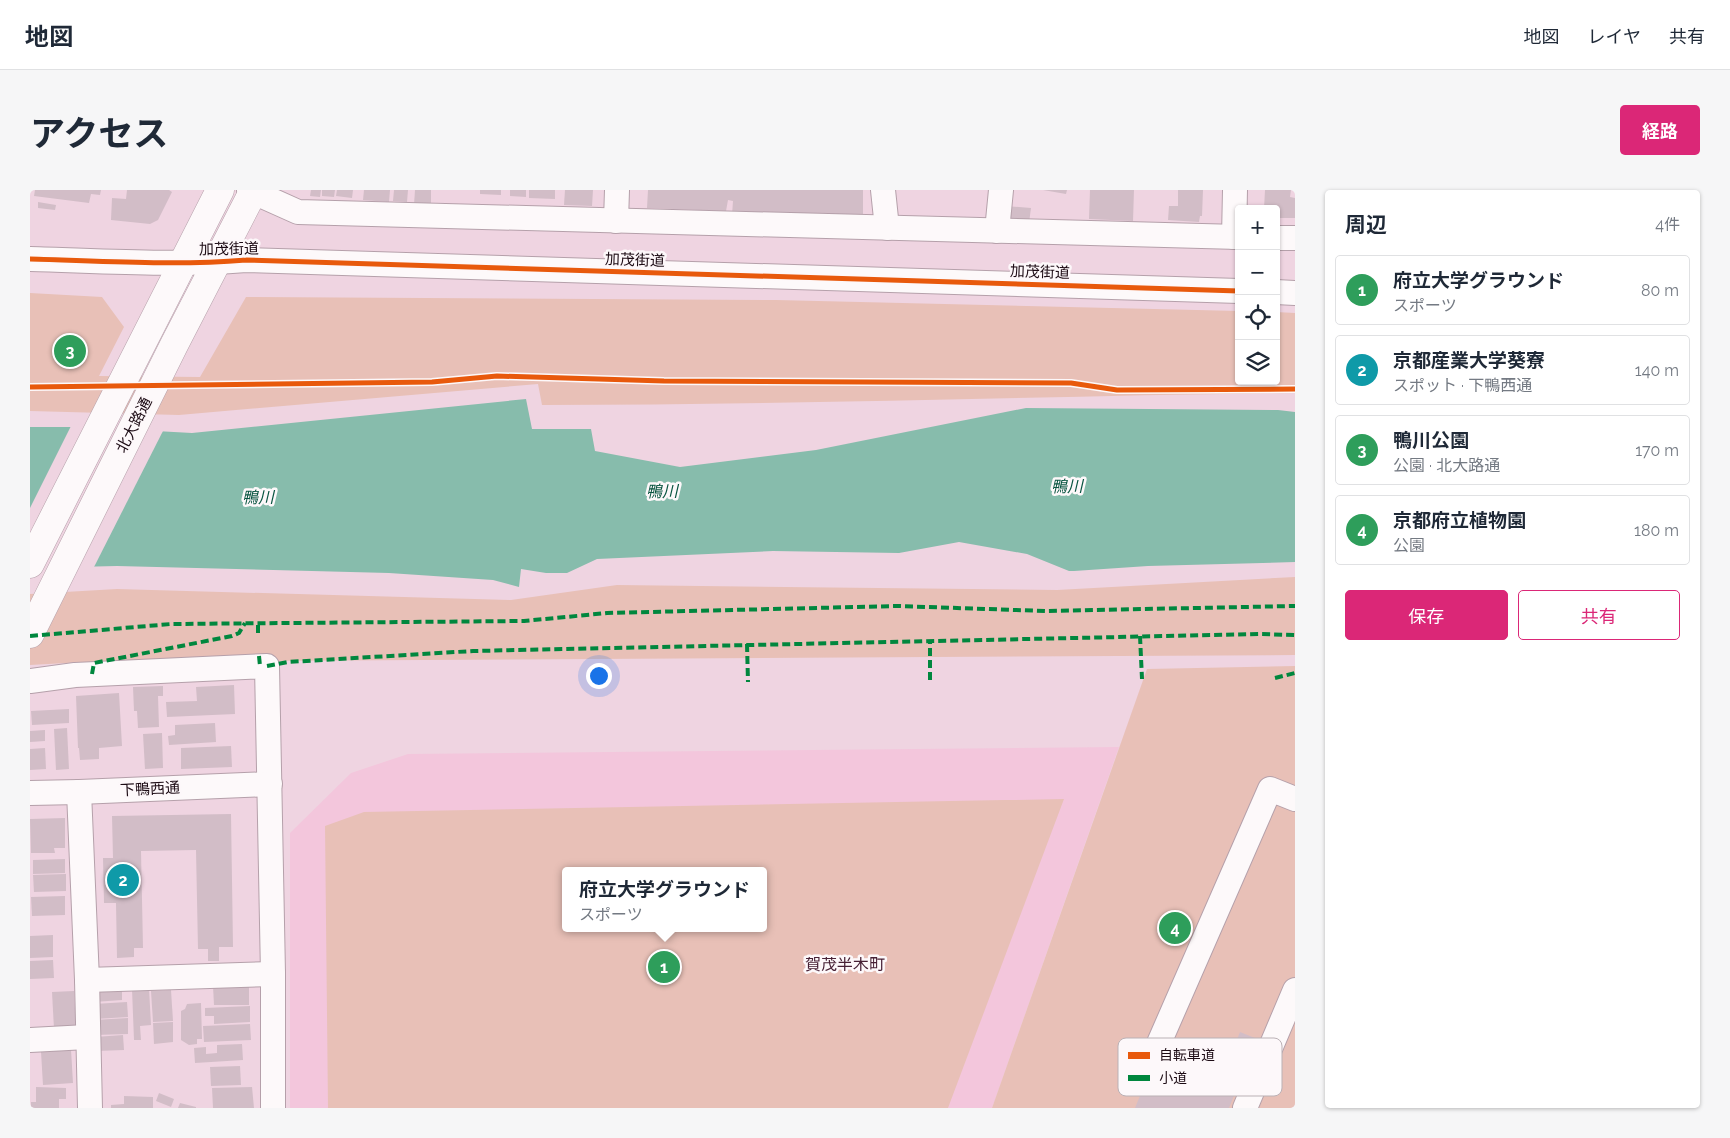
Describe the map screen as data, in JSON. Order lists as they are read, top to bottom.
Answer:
{
  "streets": {
    "highway": ["北大路通"],
    "street": ["加茂街道", "下鴨西通"]
  },
  "crossings": [
    ["加茂街道", "北大路通"]
  ],
  "districts": ["賀茂半木町"],
  "water": ["鴨川"],
  "legend": ["自転車道", "小道"],
  "page": {
    "header": "地図",
    "nav": ["地図", "レイヤ", "共有"],
    "title": "アクセス",
    "buttons": [
      "経路",
      ["保存", "共有"]
    ],
    "heading": ["周辺", "4件"],
    "map_buttons": ["+", "−"],
    "list": [
      {
        "mark": "1",
        "name": "府立大学グラウンド",
        "note": "スポーツ",
        "value": "80 m"
      },
      {
        "mark": "2",
        "name": "京都産業大学葵寮",
        "note": "スポット · 下鴨西通",
        "value": "140 m"
      },
      {
        "mark": "3",
        "name": "鴨川公園",
        "note": "公園 · 北大路通",
        "value": "170 m"
      },
      {
        "mark": "4",
        "name": "京都府立植物園",
        "note": "公園",
        "value": "180 m"
      }
    ],
    "pins": [
      "3",
      "2",
      "4",
      "1"
    ],
    "popup": ["府立大学グラウンド", "スポーツ"]
  }
}
